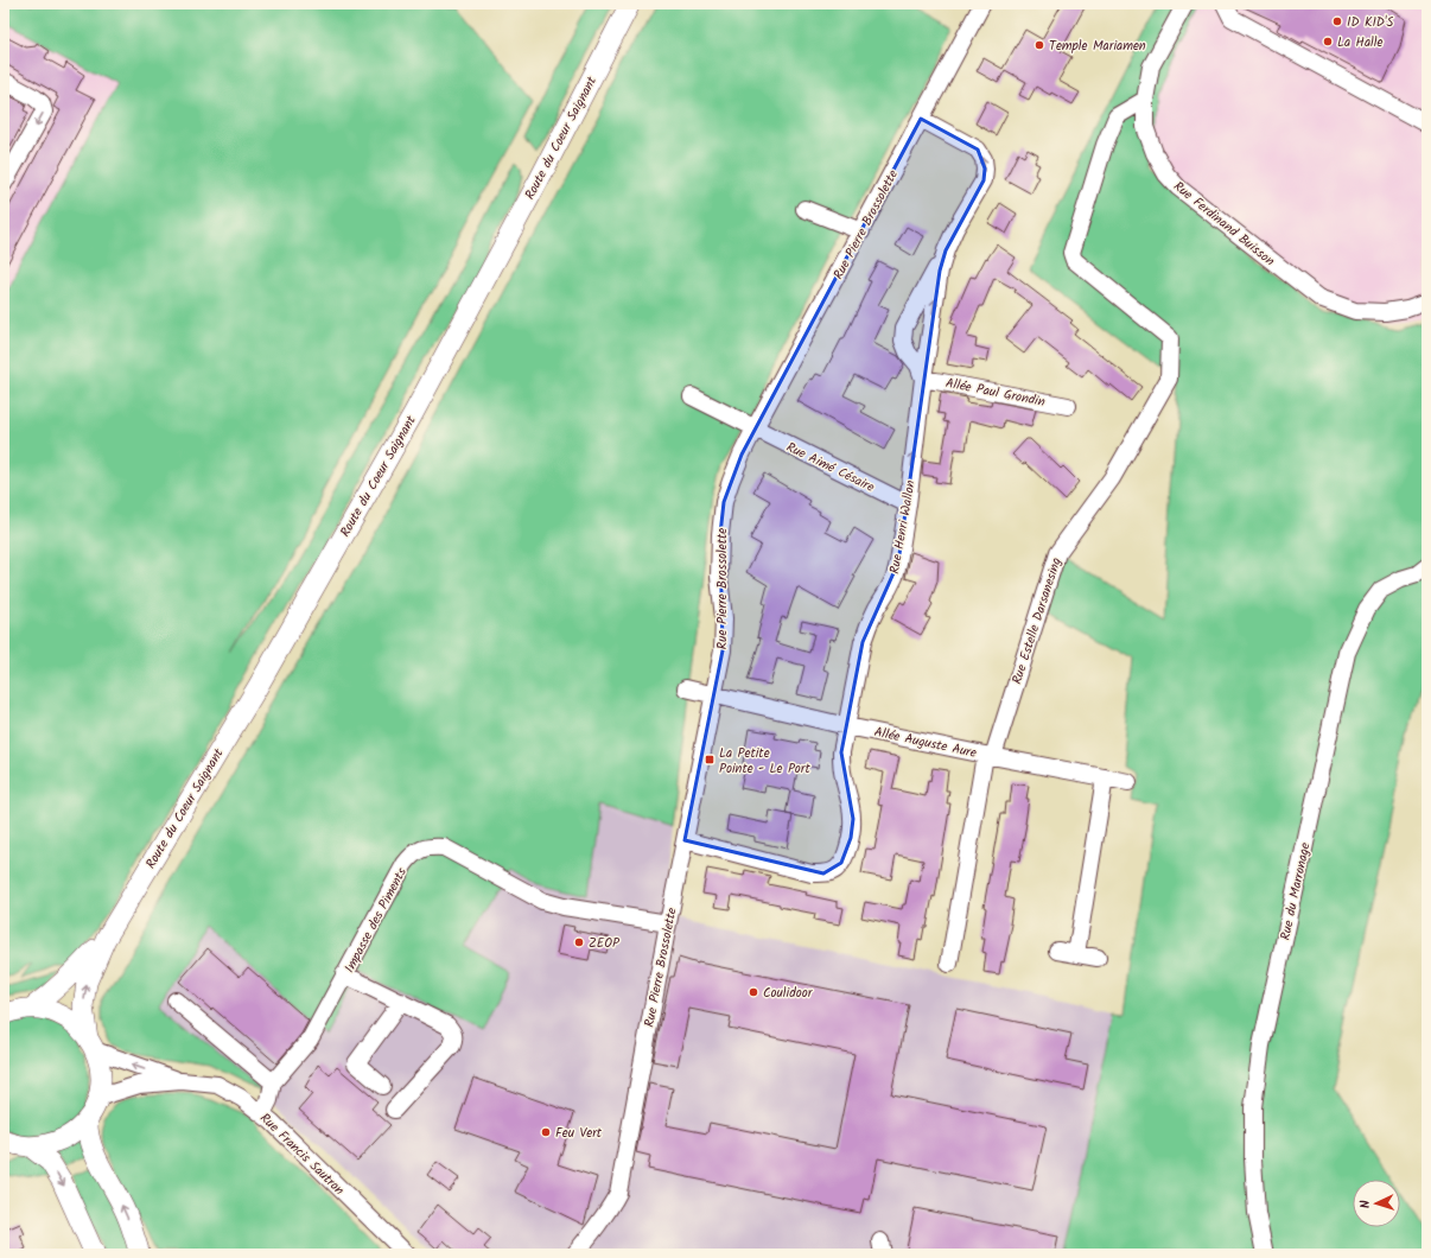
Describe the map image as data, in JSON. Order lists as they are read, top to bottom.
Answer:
{
  "streets": {
    "main road": ["Route du Coeur Saignant"],
    "street": [
      "Rue Ferdinand Buisson",
      "Rue Pierre Brossolette",
      "Allée Paul Grondin",
      "Rue Aimé Césaire",
      "Rue Henri Wallon",
      "Rue Estelle Darsanesing",
      "Allée Auguste Aure",
      "Rue du Marronage",
      "Impasse des Piments",
      "Rue Francis Sautron"
    ]
  },
  "crossings": [
    ["Rue Ferdinand Buisson", "Rue Estelle Darsanesing"],
    ["Rue Pierre Brossolette", "Rue Aimé Césaire"],
    ["Rue Pierre Brossolette", "Rue Henri Wallon"],
    ["Rue Pierre Brossolette", "Allée Auguste Aure"],
    ["Rue Pierre Brossolette", "Impasse des Piments"],
    ["Allée Paul Grondin", "Rue Henri Wallon"],
    ["Rue Aimé Césaire", "Rue Henri Wallon"],
    ["Rue Henri Wallon", "Allée Auguste Aure"],
    ["Rue Estelle Darsanesing", "Allée Auguste Aure"]
  ],
  "one_way": ["Rue Henri Wallon"],
  "places": {
    "other": [
      "ID KID'S",
      "La Halle",
      "Temple Mariamen",
      "ZEOP",
      "Coulidoor",
      "Feu Vert"
    ],
    "transit": ["La Petite Pointe - Le Port"]
  },
  "north": "left"
}
